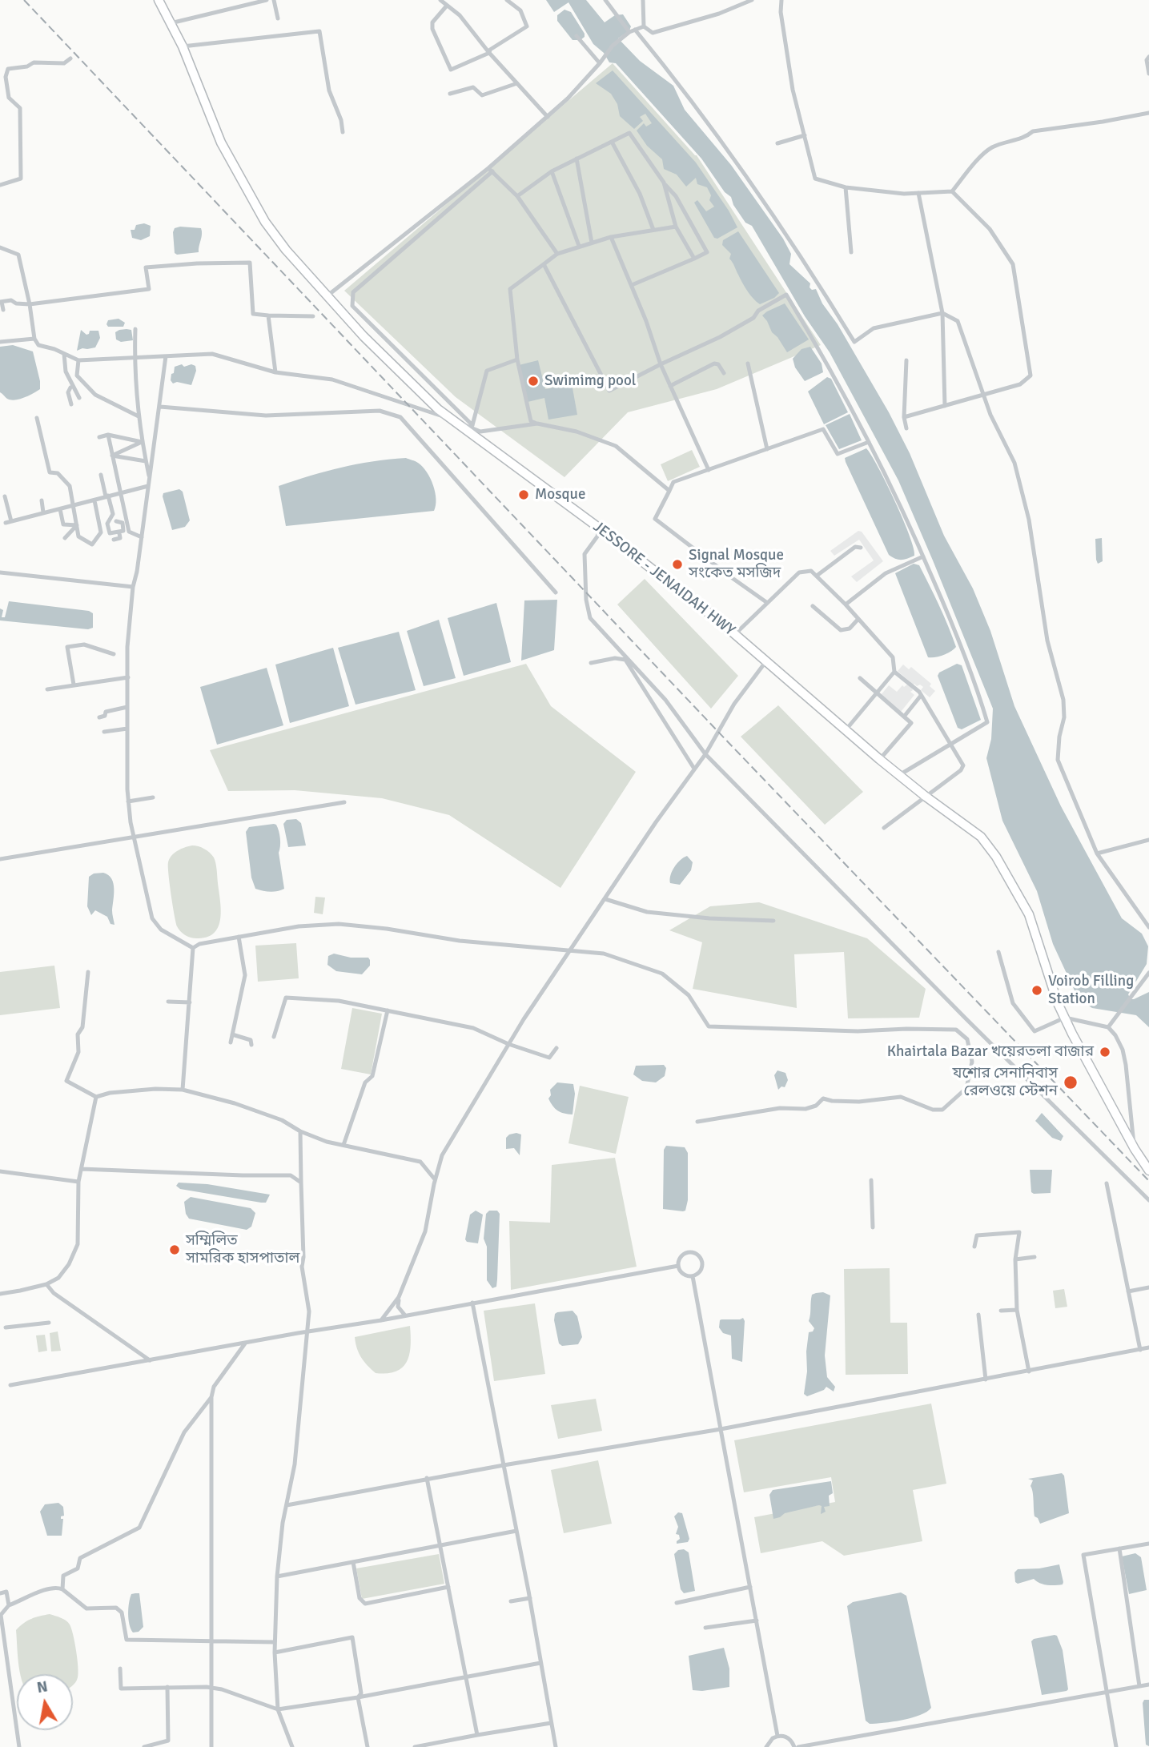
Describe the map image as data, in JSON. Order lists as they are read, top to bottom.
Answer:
{
  "streets": {
    "highway": ["JESSORE - JENAIDAH HWY"]
  },
  "places": [
    "Swimimg pool",
    "Mosque",
    "Signal Mosque সংকেত মসজিদ",
    "Voirob Filling Station",
    "Khairtala Bazar খয়েরতলা বাজার",
    "যশোর সেনানিবাস রেলওয়ে স্টেশন",
    "সম্মিলিত সামরিক হাসপাতাল"
  ],
  "north": "top"
}
